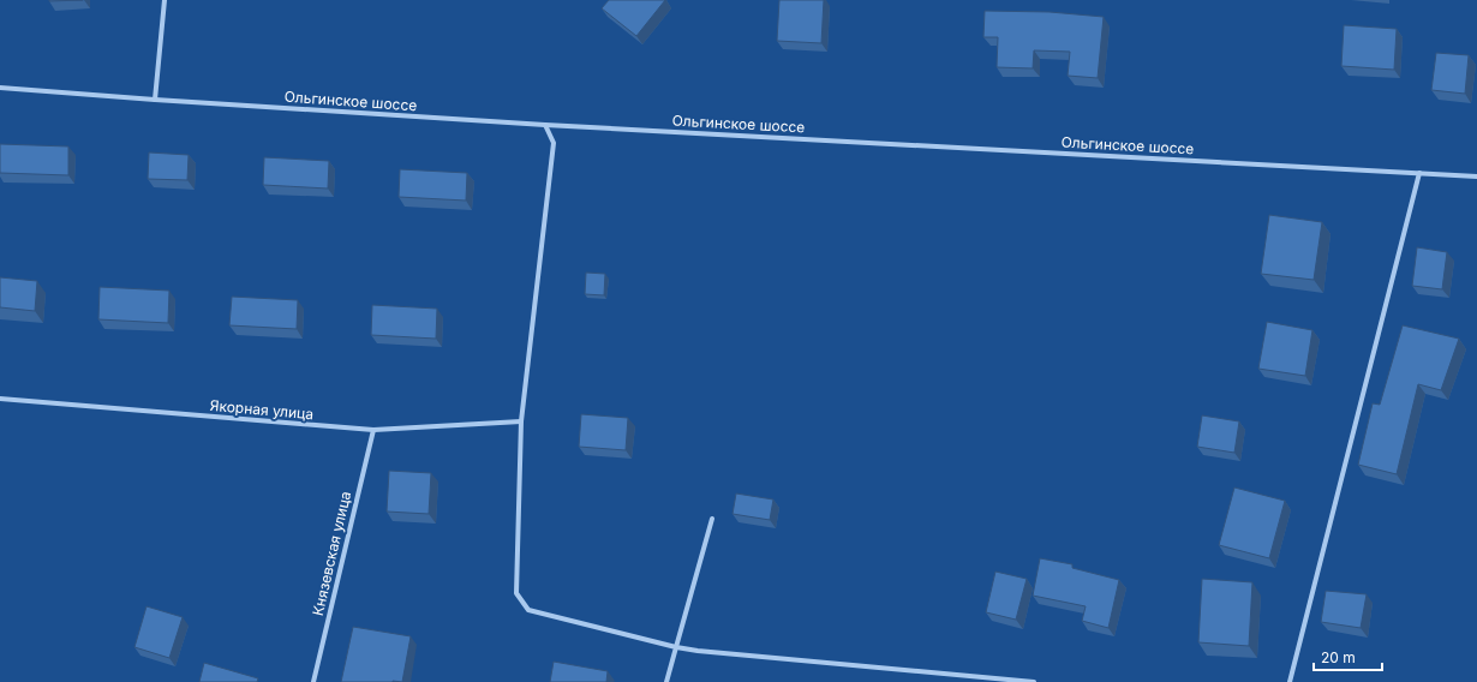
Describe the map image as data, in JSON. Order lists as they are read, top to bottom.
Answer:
{
  "streets": {
    "street": ["Ольгинское шоссе", "Якорная улица", "Князевская улица"]
  },
  "crossings": [
    ["Якорная улица", "Князевская улица"]
  ],
  "scale_bar": "20 m"
}
